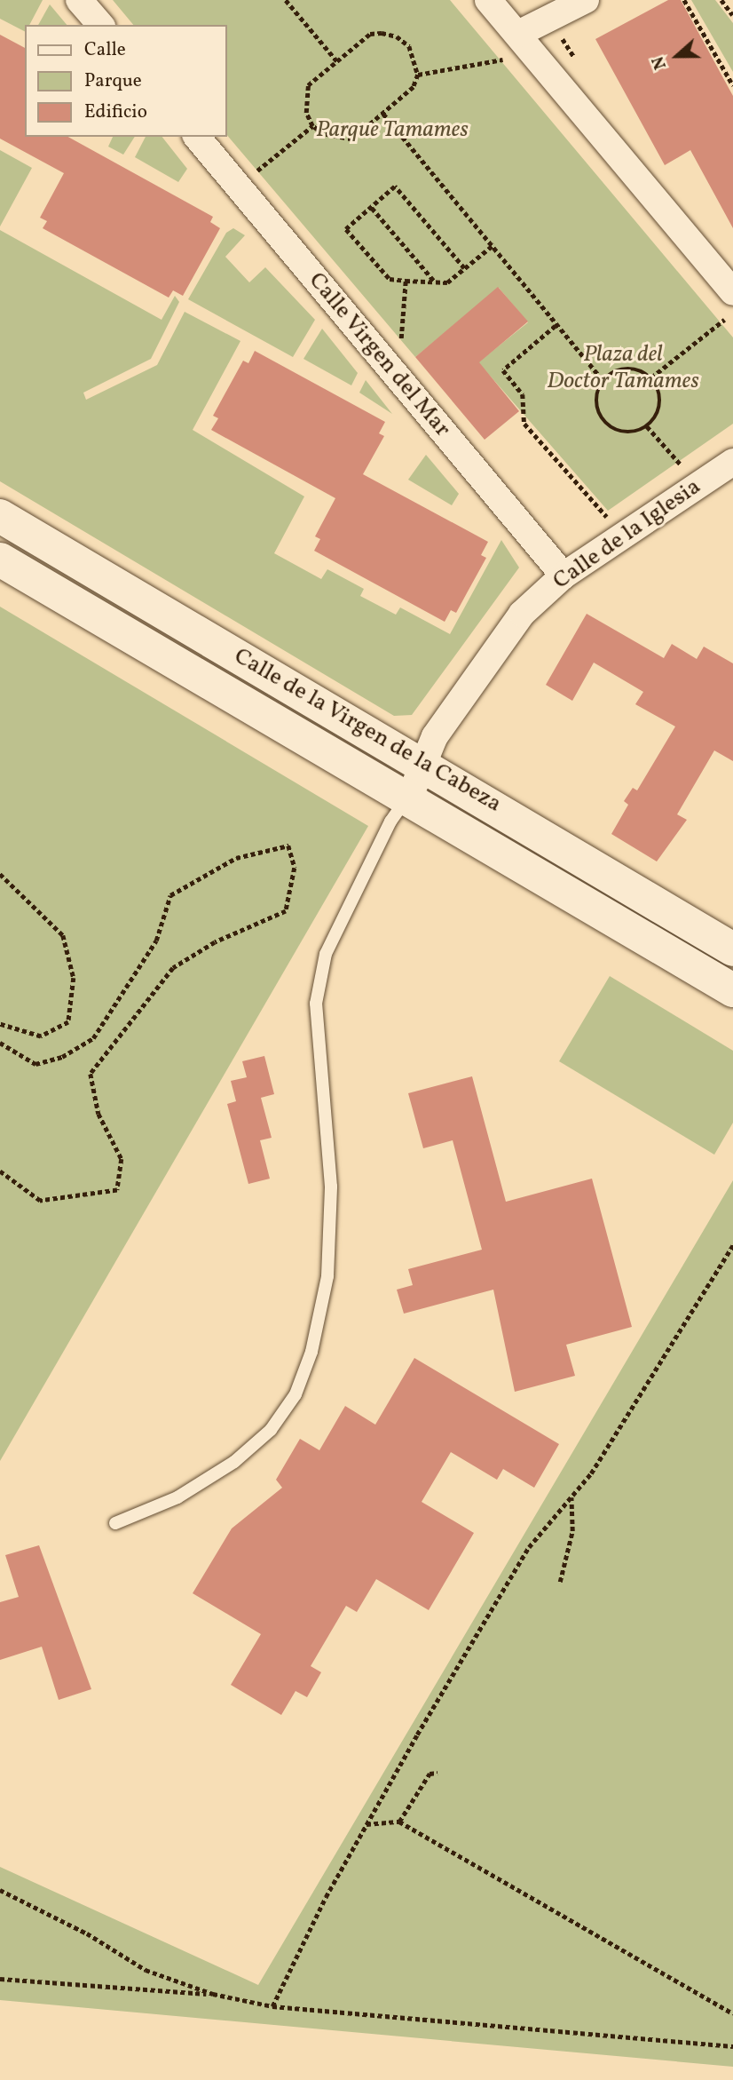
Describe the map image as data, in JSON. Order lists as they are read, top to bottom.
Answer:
{
  "streets": {
    "main road": ["Calle de la Virgen de la Cabeza"],
    "street": ["Calle Virgen del Mar", "Calle de la Iglesia"]
  },
  "crossings": [
    ["Calle Virgen del Mar", "Calle de la Iglesia"],
    ["Calle de la Iglesia", "Calle de la Virgen de la Cabeza"]
  ],
  "parks": ["Parque Tamames", "Plaza del Doctor Tamames"],
  "legend": ["Calle", "Parque", "Edificio"],
  "north": "left"
}
